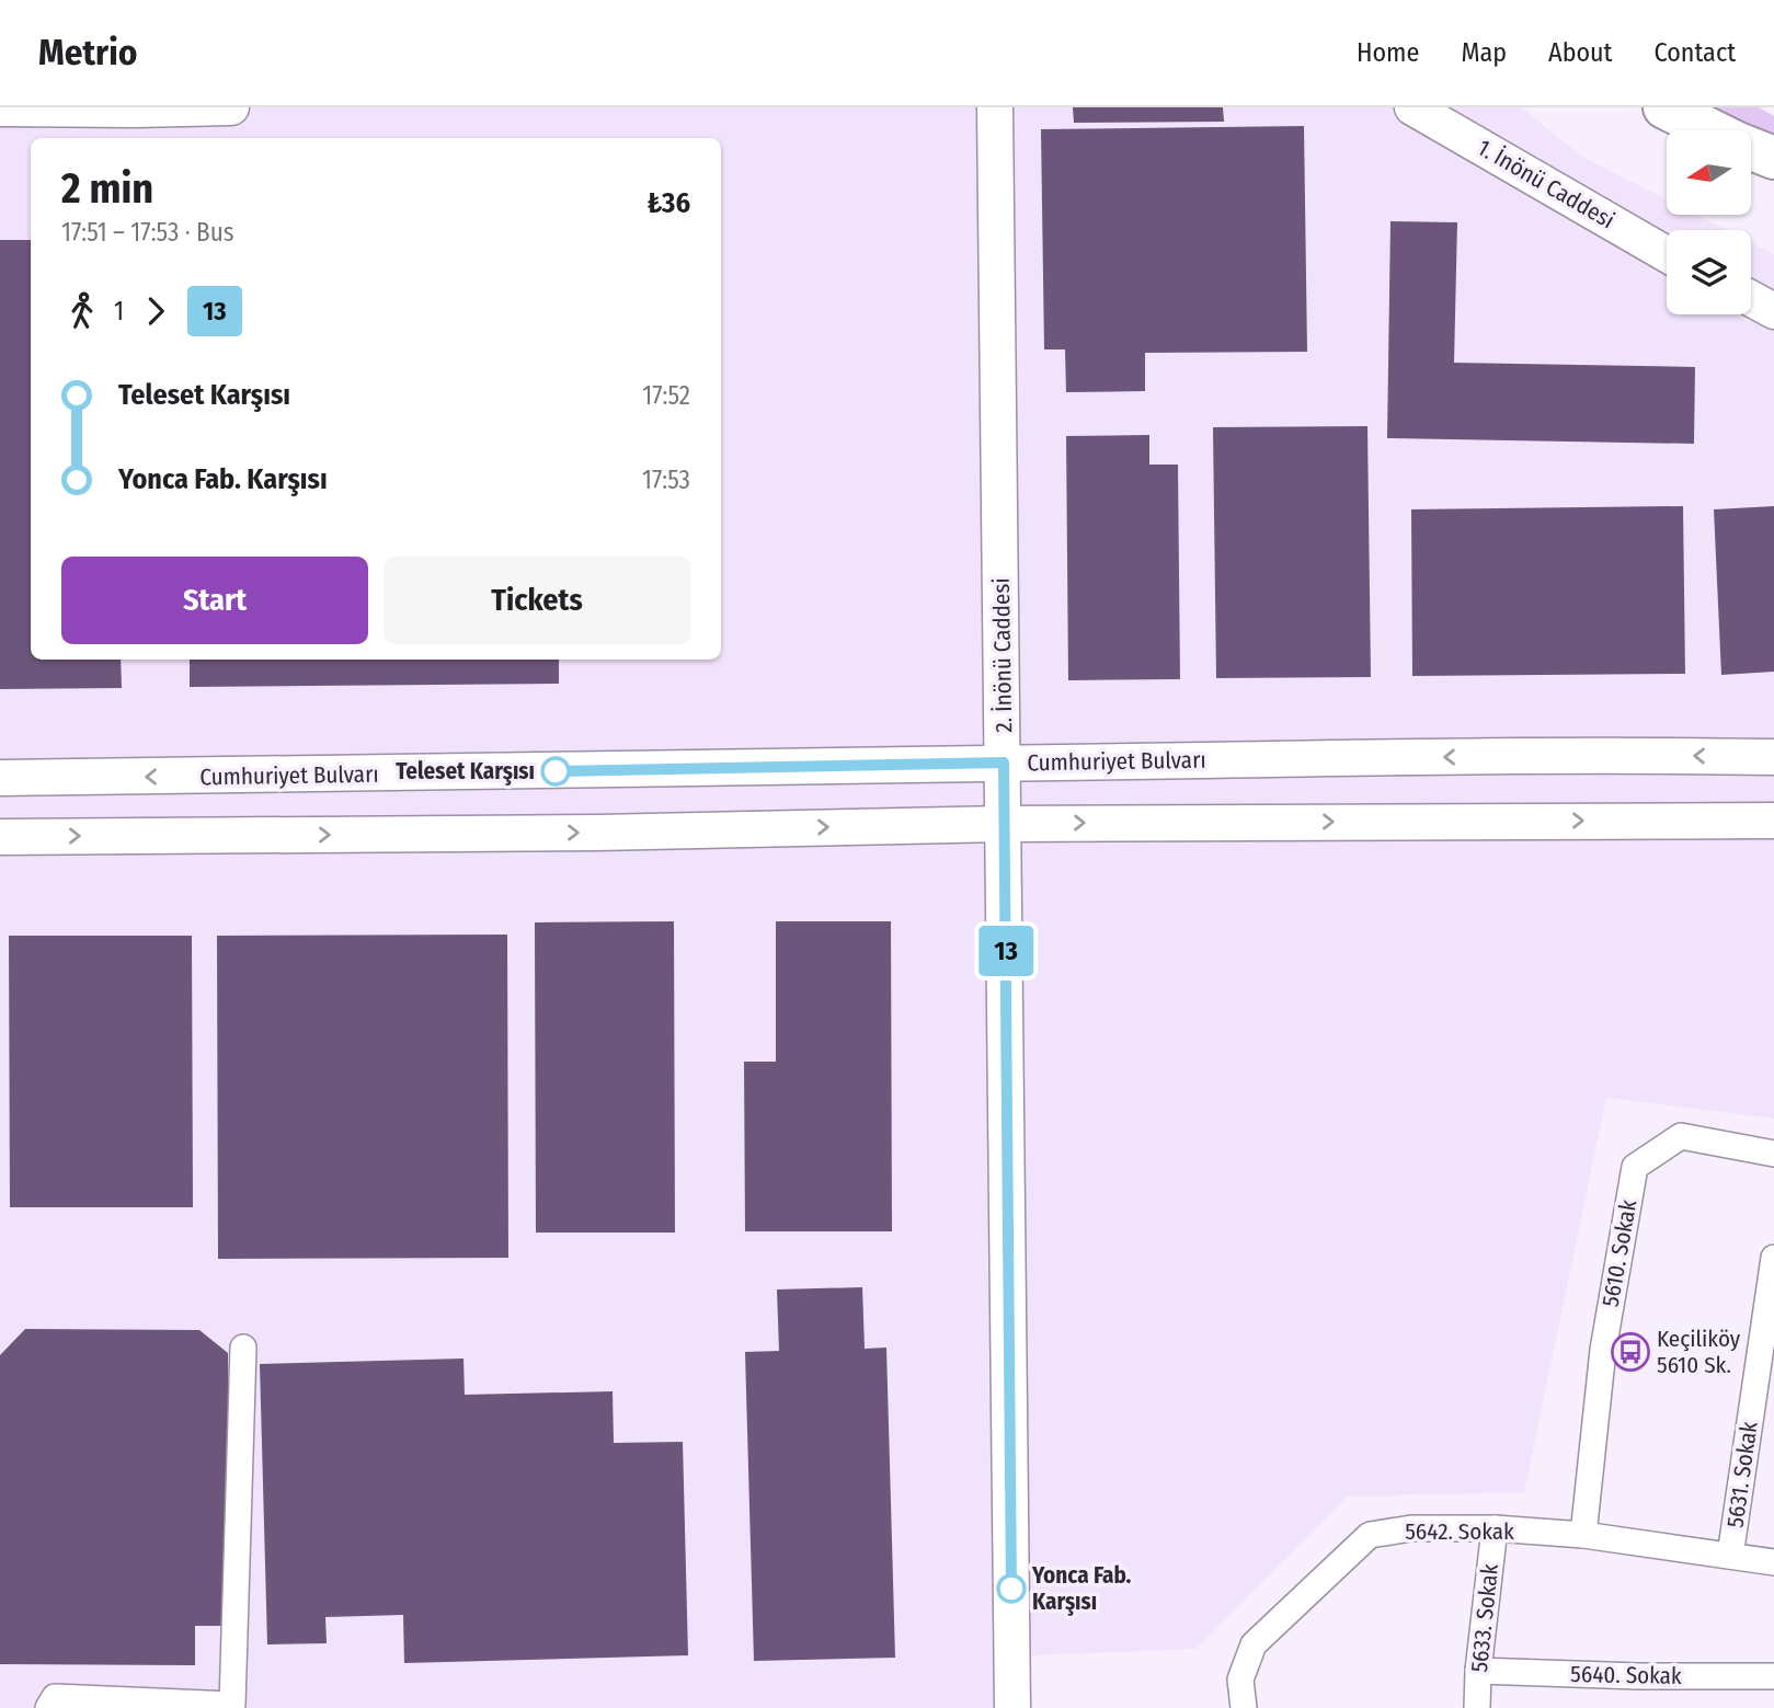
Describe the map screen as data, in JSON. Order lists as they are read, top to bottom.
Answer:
{
  "streets": {
    "main road": ["1. İnönü Caddesi", "2. İnönü Caddesi", "Cumhuriyet Bulvarı"],
    "street": [
      "5610. Sokak",
      "5631. Sokak",
      "5642. Sokak",
      "5633. Sokak",
      "5640. Sokak"
    ]
  },
  "crossings": [
    ["2. İnönü Caddesi", "Cumhuriyet Bulvarı"],
    ["5610. Sokak", "5642. Sokak"],
    ["5631. Sokak", "5642. Sokak"],
    ["5642. Sokak", "5633. Sokak"],
    ["5633. Sokak", "5640. Sokak"]
  ],
  "places": {
    "other": ["Teleset Karşısı", "Yonca Fab. Karşısı"],
    "bus stop": ["Keçiliköy 5610 Sk."]
  },
  "lines": ["bus line 13"],
  "north": "left",
  "page": {
    "header": "Metrio",
    "nav": [
      "Home",
      "Map",
      "About",
      "Contact"
    ],
    "on_map": "13",
    "heading": ["2 min", "17:51 – 17:53 · Bus", "₺36"],
    "legs": ["1", "13"],
    "list": [
      {
        "name": "Teleset Karşısı",
        "value": "17:52"
      },
      {
        "name": "Yonca Fab. Karşısı",
        "value": "17:53"
      }
    ],
    "buttons": ["Start", "Tickets"]
  }
}
